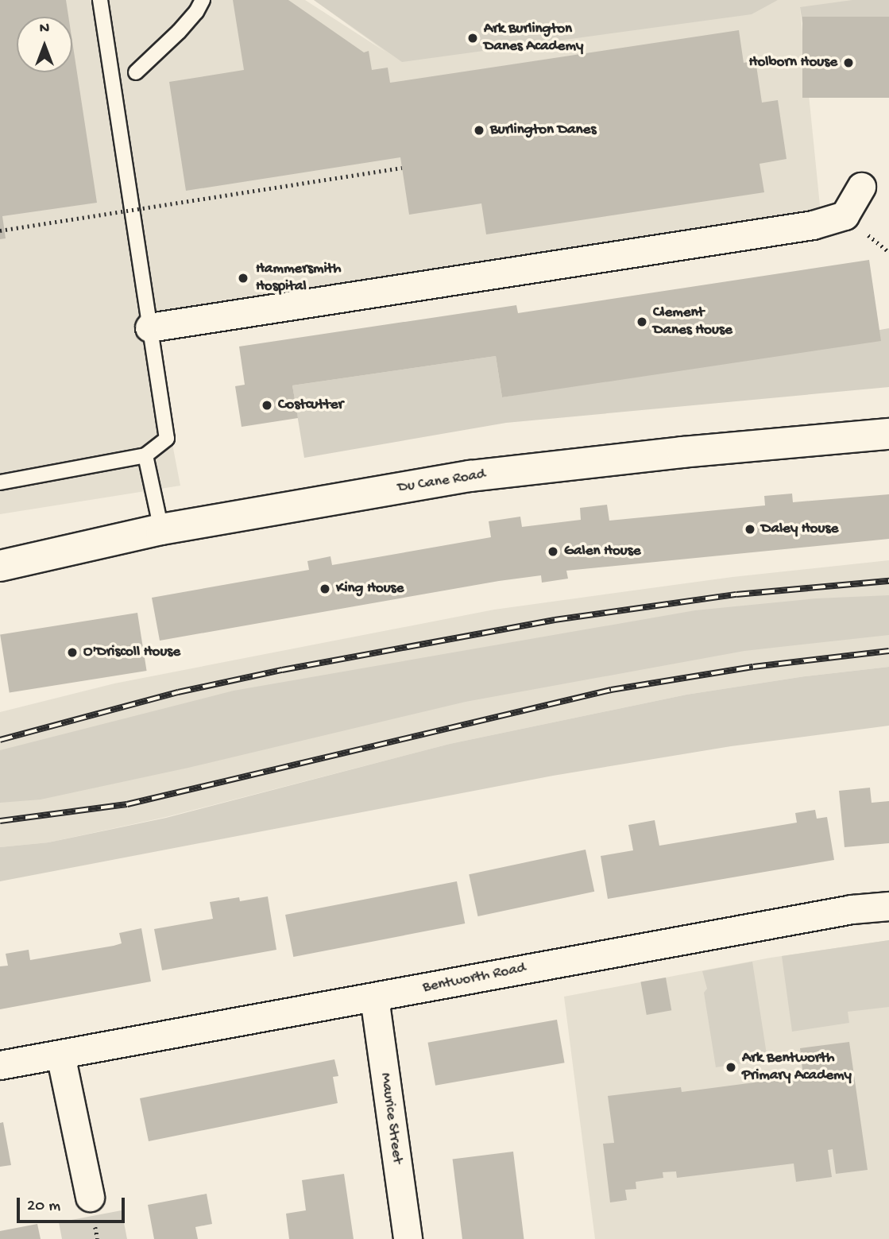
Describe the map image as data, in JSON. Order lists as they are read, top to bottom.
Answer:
{
  "streets": {
    "street": ["Du Cane Road", "Bentworth Road", "Maurice Street"]
  },
  "crossings": [
    ["Bentworth Road", "Maurice Street"]
  ],
  "places": [
    "Ark Burlington Danes Academy",
    "Holborn House",
    "Burlington Danes",
    "Hammersmith Hospital",
    "Clement Danes House",
    "Costcutter",
    "Daley House",
    "Galen House",
    "King House",
    "O'Driscoll House",
    "Ark Bentworth Primary Academy"
  ],
  "scale_bar": "20 m",
  "north": "top"
}
